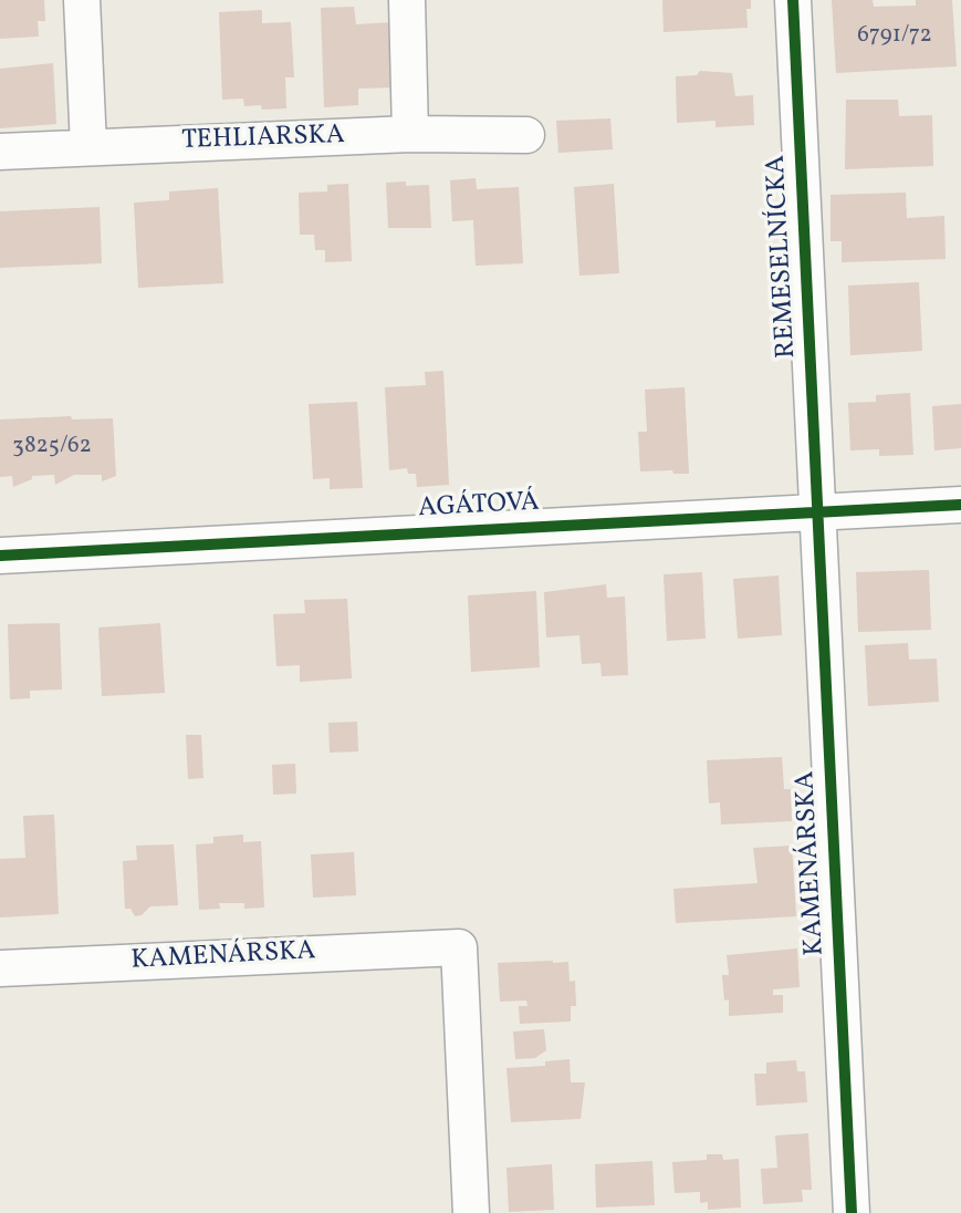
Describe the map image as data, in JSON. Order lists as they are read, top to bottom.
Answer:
{
  "streets": {
    "street": [
      "TEHLIARSKA",
      "REMESELNÍCKA",
      "AGÁTOVÁ",
      "KAMENÁRSKA"
    ]
  },
  "crossings": [
    ["REMESELNÍCKA", "AGÁTOVÁ"],
    ["REMESELNÍCKA", "KAMENÁRSKA"],
    ["AGÁTOVÁ", "KAMENÁRSKA"]
  ],
  "house_numbers": ["6791/72", "3825/62"]
}
